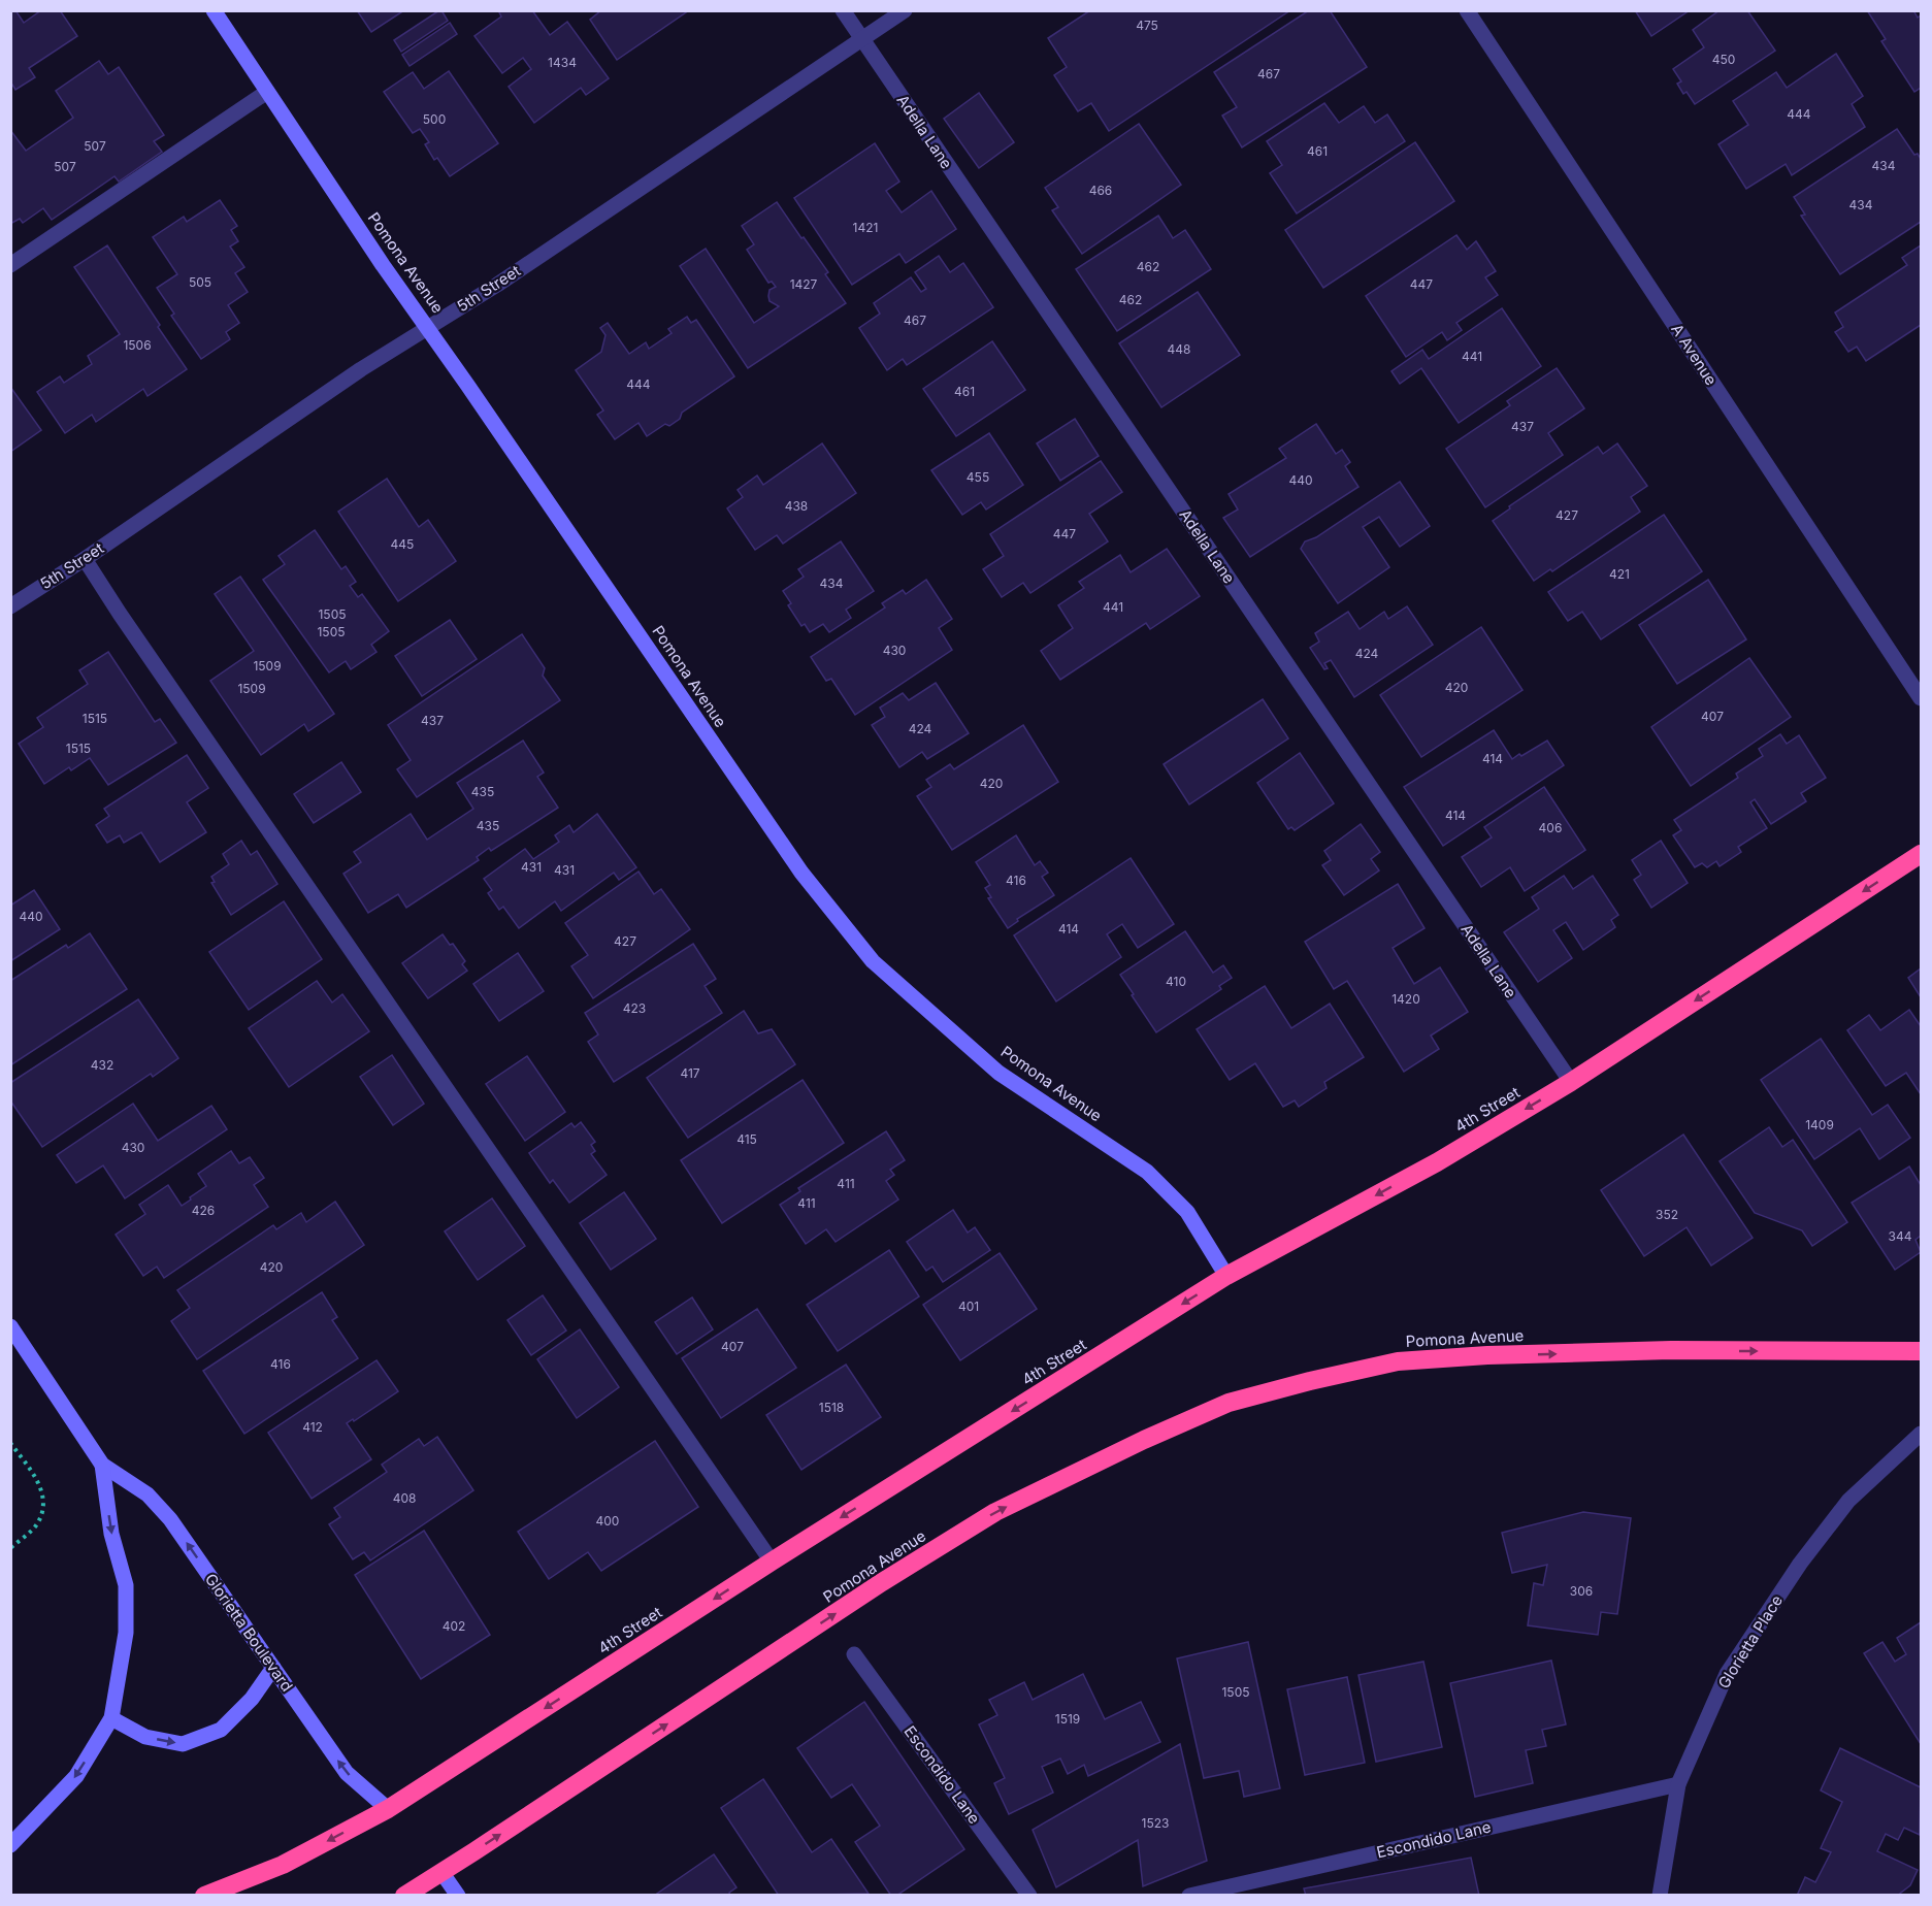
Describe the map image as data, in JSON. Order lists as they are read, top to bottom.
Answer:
{
  "streets": {
    "highway": ["Pomona Avenue", "4th Street"],
    "street": [
      "Adella Lane",
      "5th Street",
      "A Avenue",
      "Glorietta Boulevard",
      "Glorietta Place",
      "Escondido Lane"
    ]
  },
  "crossings": [
    ["Adella Lane", "5th Street"],
    ["Adella Lane", "4th Street"],
    ["Pomona Avenue", "5th Street"],
    ["Pomona Avenue", "4th Street"],
    ["4th Street", "Glorietta Boulevard"],
    ["Glorietta Place", "Escondido Lane"]
  ],
  "one_way": ["Pomona Avenue", "4th Street"],
  "house_numbers": [
    "475",
    "450",
    "1434",
    "467",
    "444",
    "500",
    "507",
    "461",
    "434",
    "507",
    "466",
    "434",
    "1421",
    "462",
    "505",
    "1427",
    "447",
    "462",
    "467",
    "1506",
    "448",
    "441",
    "444",
    "461",
    "437",
    "455",
    "440",
    "438",
    "427",
    "447",
    "445",
    "421",
    "434",
    "441",
    "1505",
    "1505",
    "430",
    "424",
    "1509",
    "420",
    "1509",
    "407",
    "1515",
    "437",
    "424",
    "1515",
    "414",
    "420",
    "435",
    "414",
    "435",
    "406",
    "431",
    "431",
    "416",
    "440",
    "414",
    "427",
    "410",
    "1420",
    "423",
    "432",
    "417",
    "1409",
    "415",
    "430",
    "411",
    "411",
    "426",
    "352",
    "344",
    "420",
    "401",
    "407",
    "416",
    "1518",
    "412",
    "408",
    "400",
    "306",
    "402",
    "1505",
    "1519",
    "1523"
  ]
}
